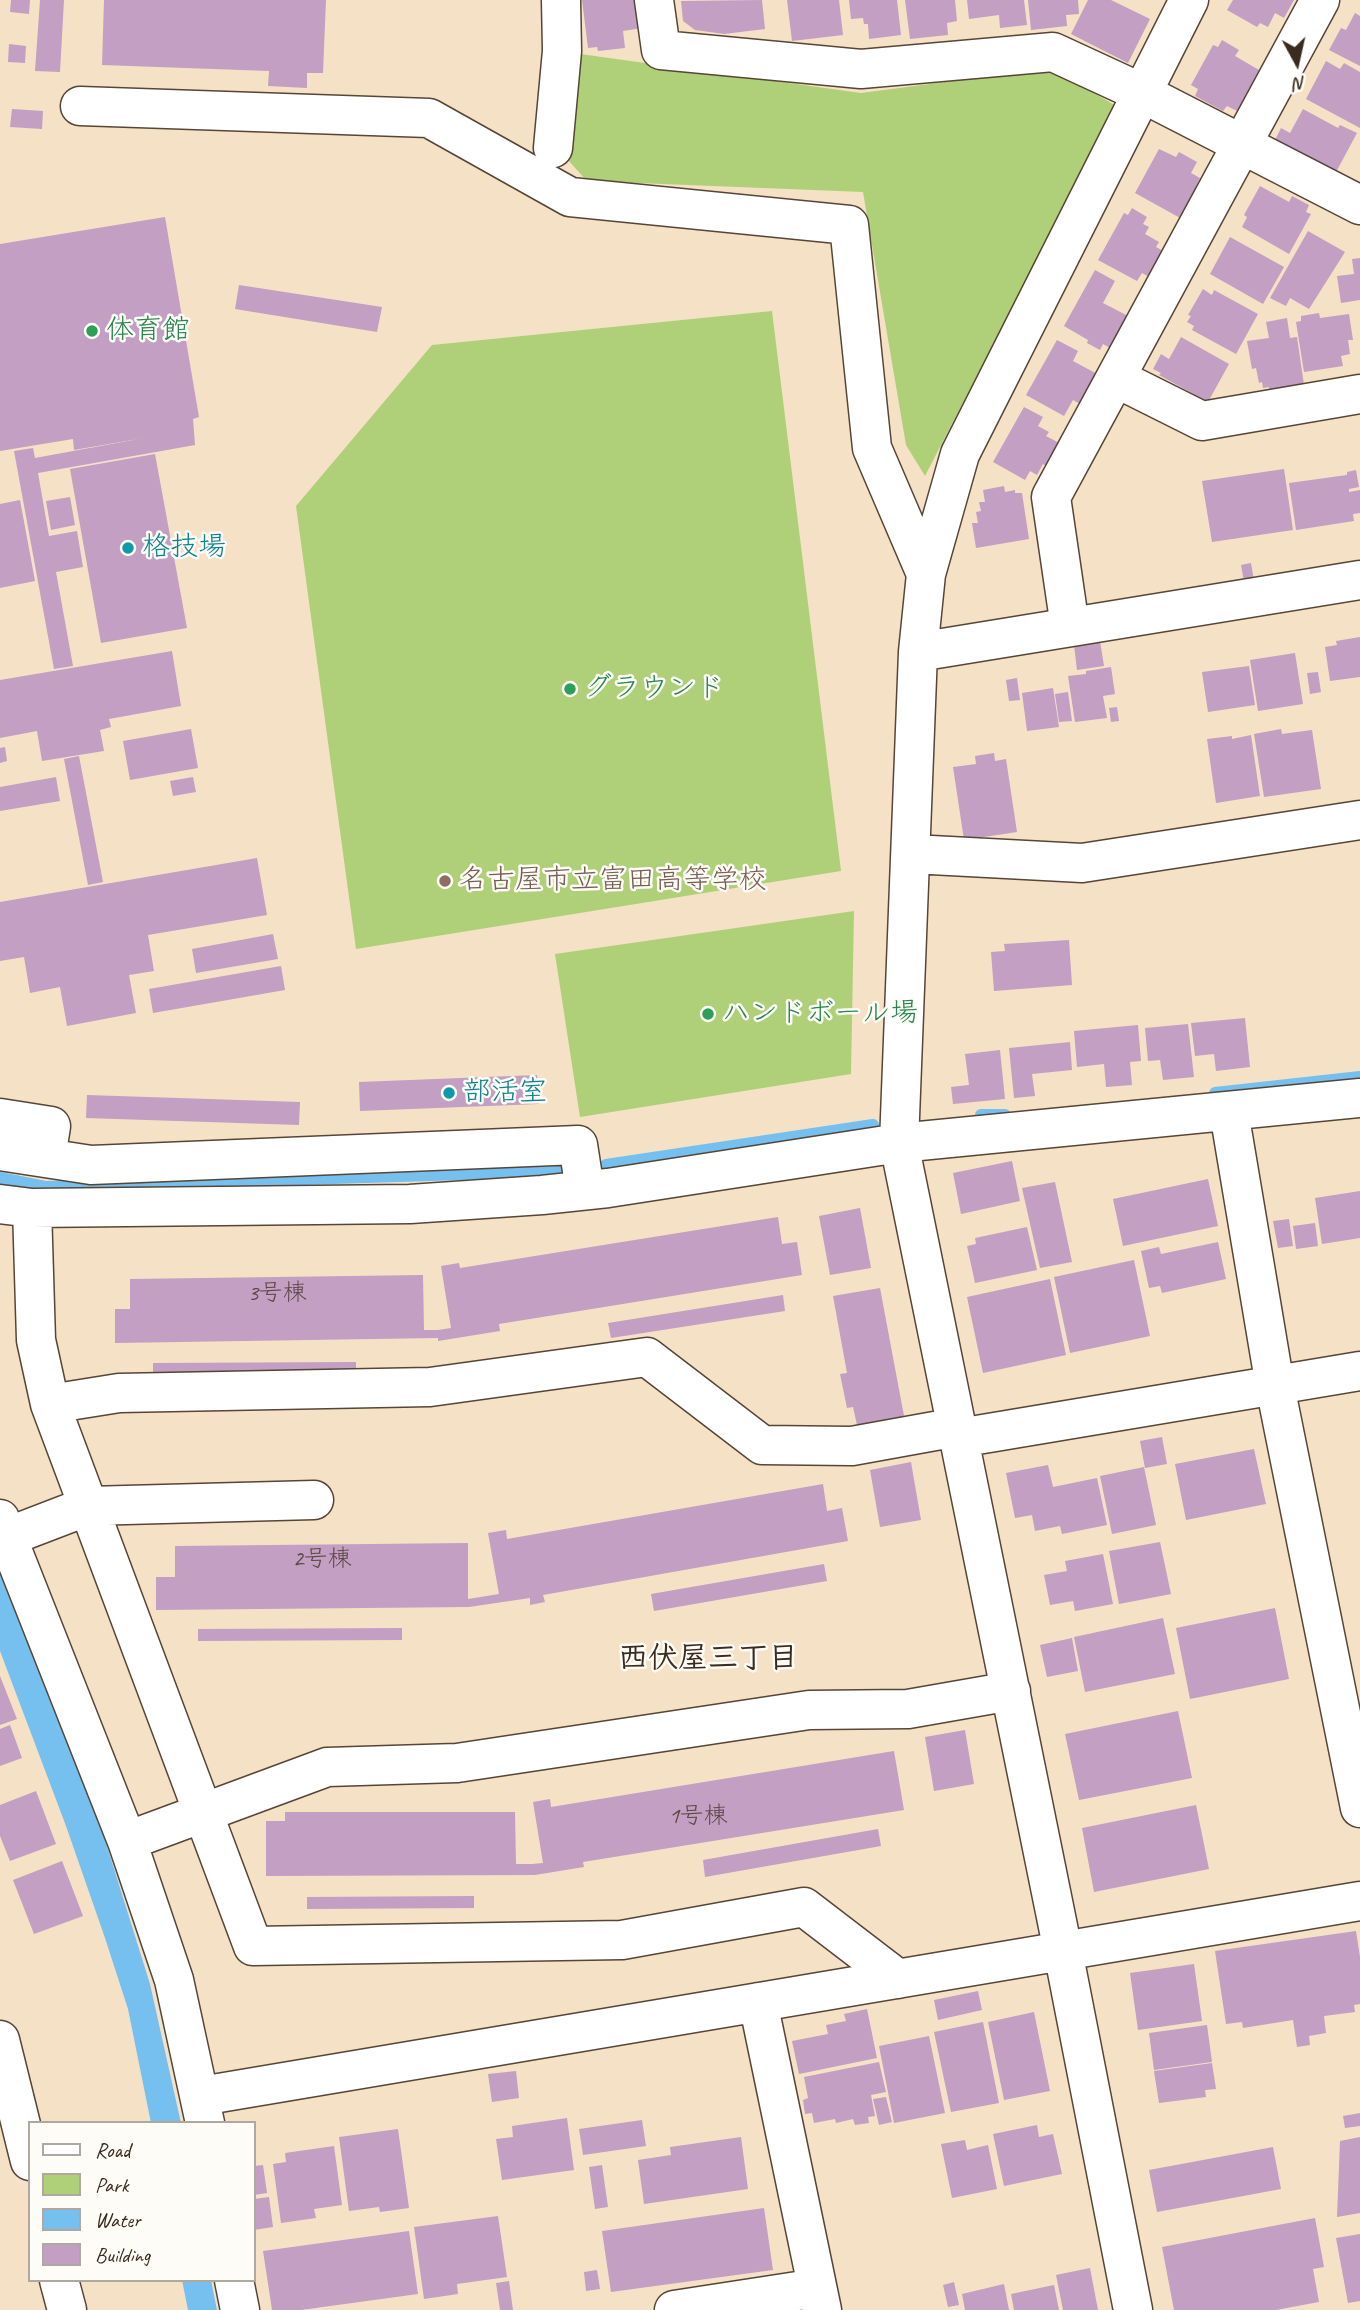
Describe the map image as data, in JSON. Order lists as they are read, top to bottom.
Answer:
{
  "districts": ["西伏屋三丁目"],
  "places": [
    "体育館",
    "格技場",
    "グラウンド",
    "名古屋市立富田高等学校",
    "ハンドボール場",
    "部活室"
  ],
  "house_numbers": ["3号棟", "2号棟", "1号棟"],
  "legend": [
    "Road",
    "Park",
    "Water",
    "Building"
  ],
  "north": "bottom"
}
